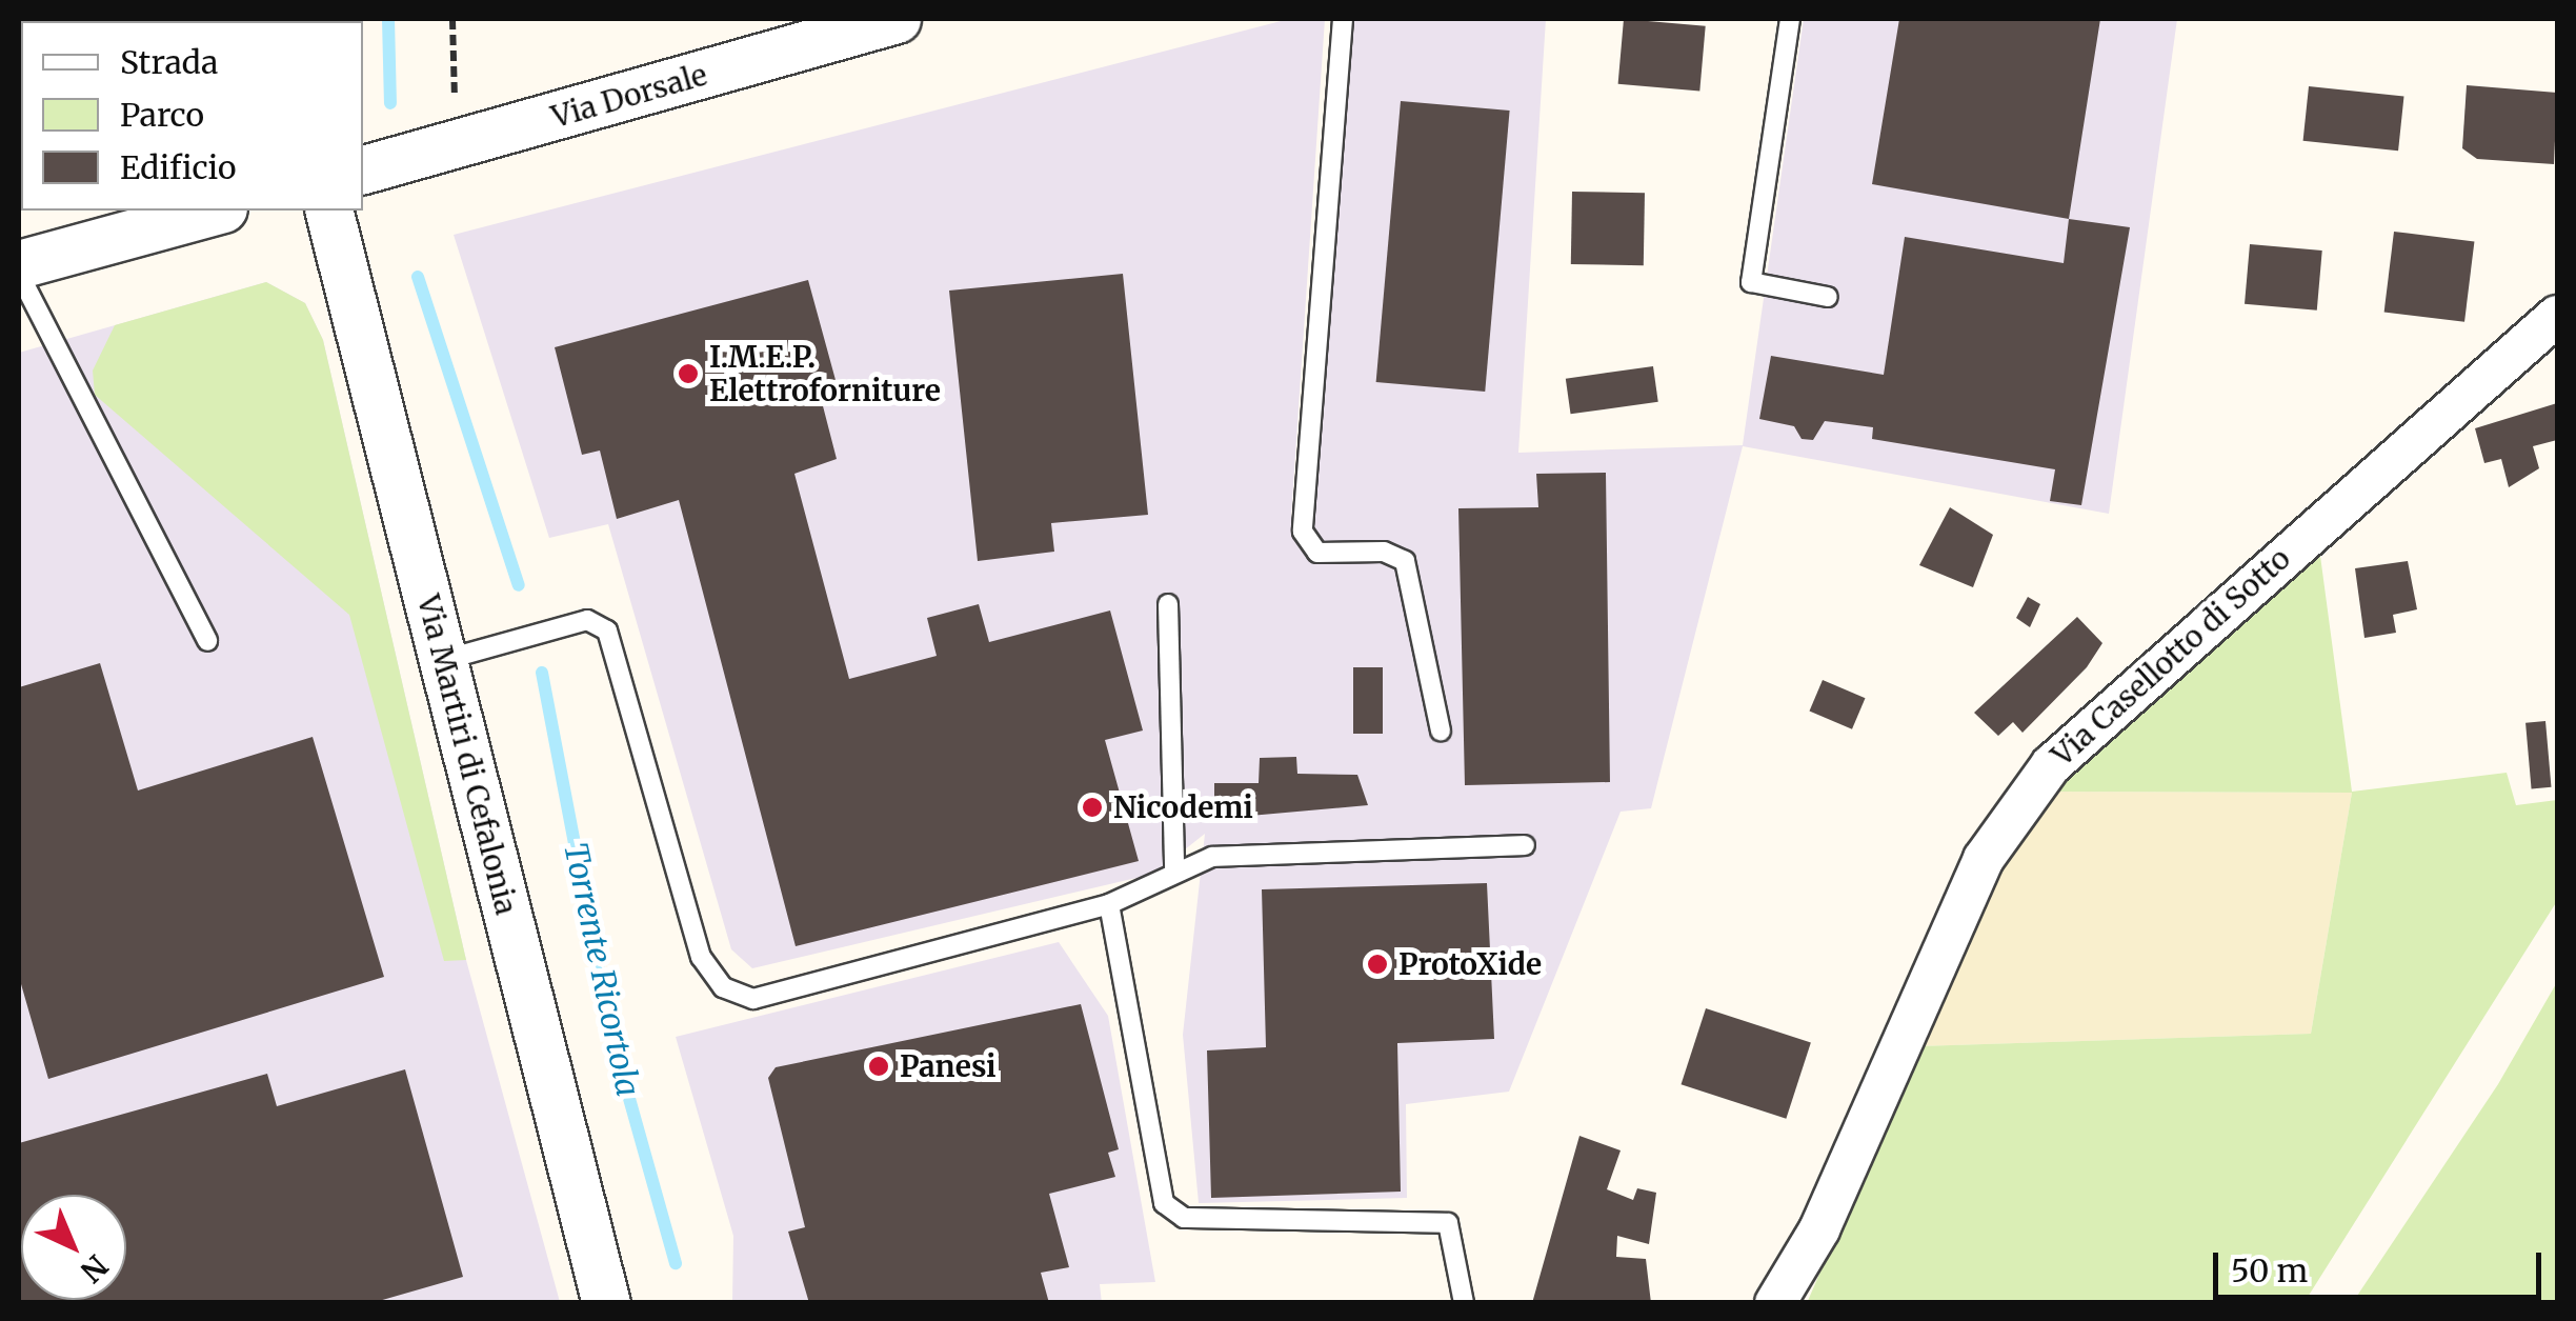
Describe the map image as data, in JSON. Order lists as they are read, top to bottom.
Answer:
{
  "streets": {
    "street": ["Via Dorsale", "Via Casellotto di Sotto", "Via Martiri di Cefalonia"]
  },
  "water": ["Torrente Ricortola"],
  "places": [
    "I.M.E.P. Elettroforniture",
    "Nicodemi",
    "ProtoXide",
    "Panesi"
  ],
  "legend": ["Strada", "Parco", "Edificio"],
  "scale_bar": "50 m",
  "north": "bottom right"
}
